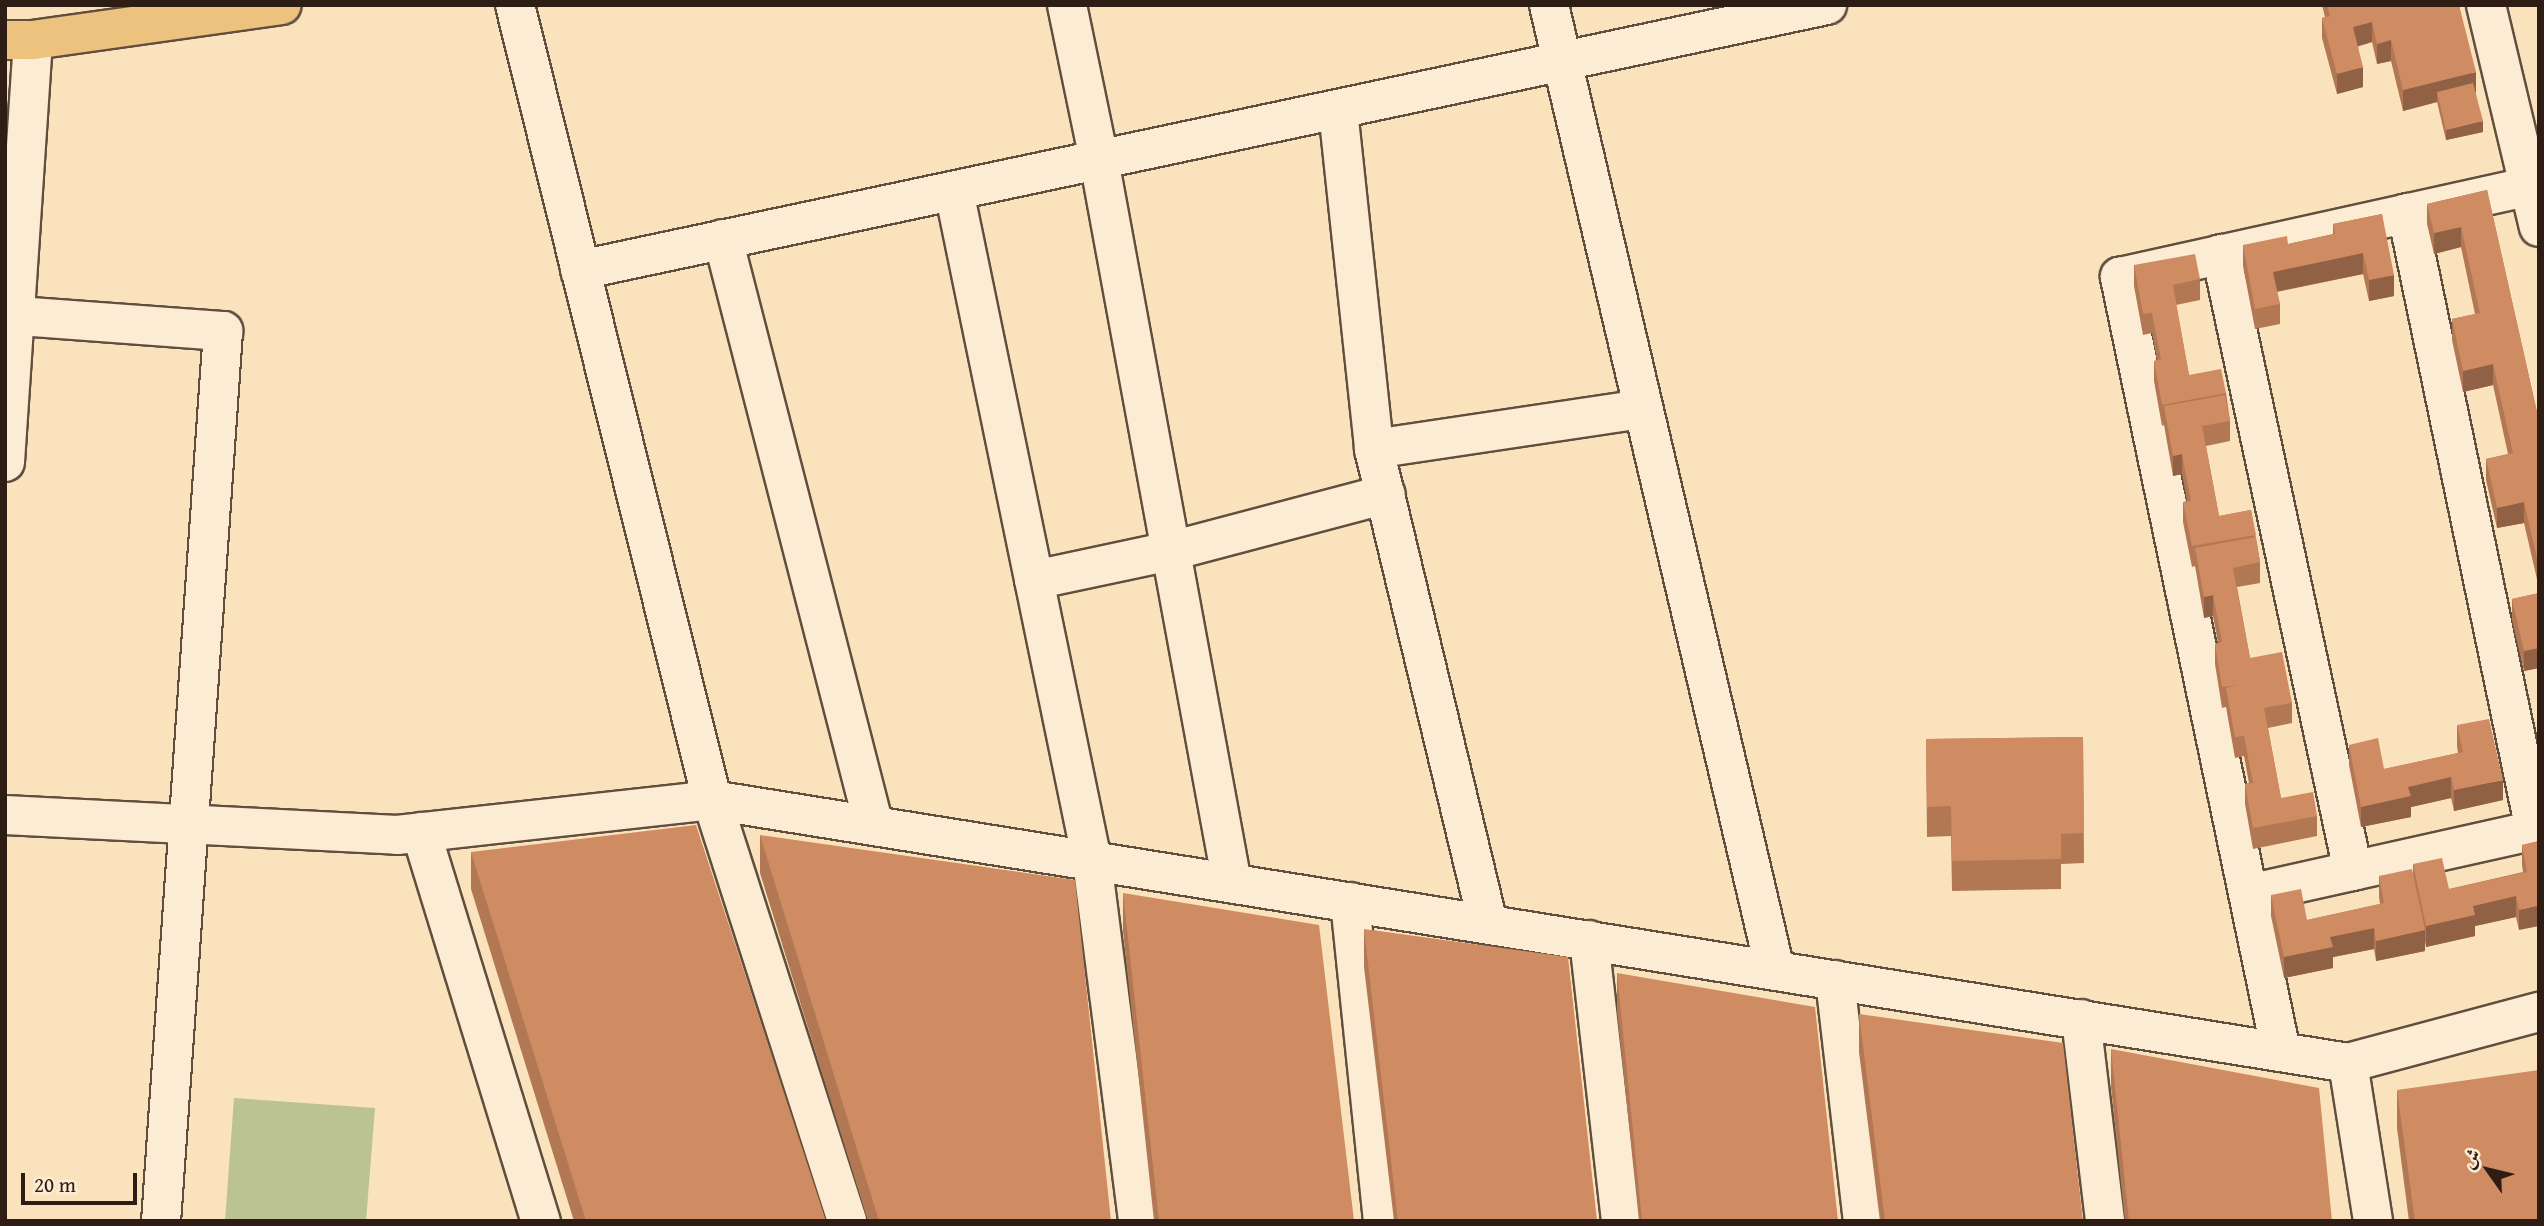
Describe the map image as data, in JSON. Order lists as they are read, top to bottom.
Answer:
{
  "scale_bar": "20 m",
  "north": "top left"
}
